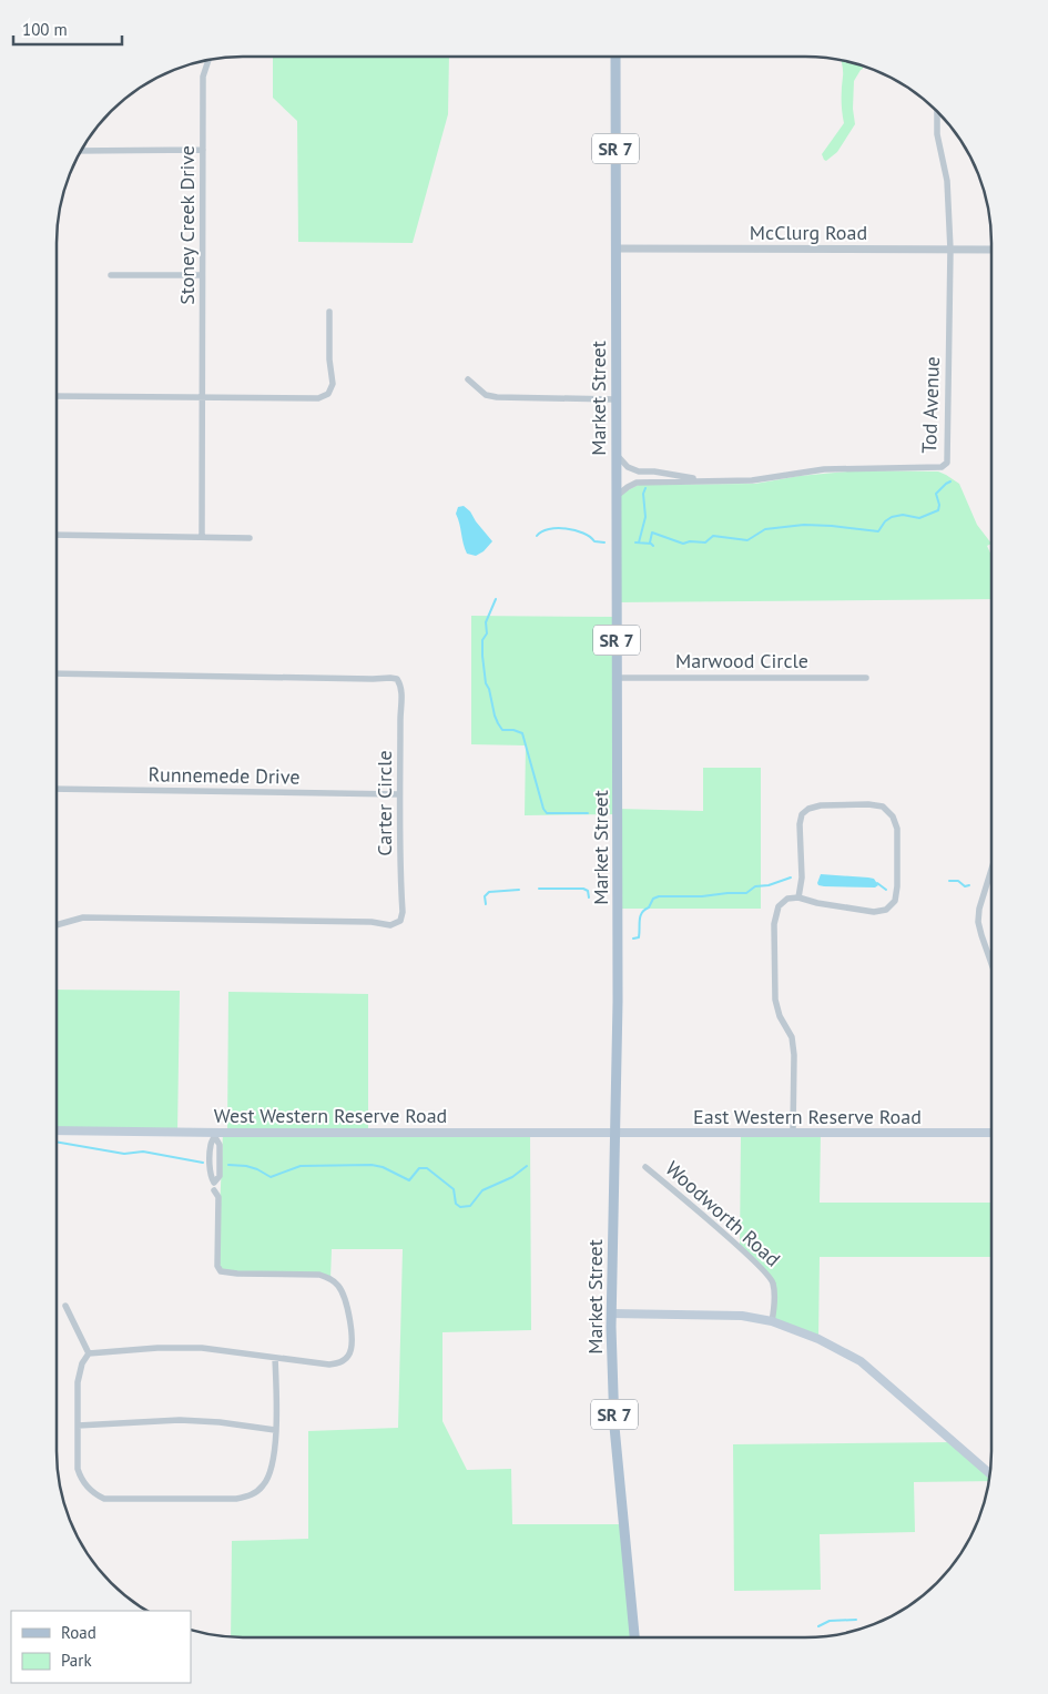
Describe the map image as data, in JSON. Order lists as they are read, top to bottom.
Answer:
{
  "streets": {
    "main road": [
      "SR 7",
      "Market Street",
      "West Western Reserve Road",
      "East Western Reserve Road"
    ],
    "street": [
      "Stoney Creek Drive",
      "McClurg Road",
      "Tod Avenue",
      "Marwood Circle",
      "Runnemede Drive",
      "Carter Circle",
      "Woodworth Road"
    ]
  },
  "crossings": [
    ["McClurg Road", "Market Street"],
    ["McClurg Road", "Tod Avenue"],
    ["Market Street", "Tod Avenue"],
    ["Market Street", "Marwood Circle"],
    ["Market Street", "West Western Reserve Road"],
    ["Market Street", "East Western Reserve Road"],
    ["Runnemede Drive", "Carter Circle"],
    ["West Western Reserve Road", "East Western Reserve Road"]
  ],
  "legend": ["Road", "Park"],
  "scale_bar": "100 m"
}
